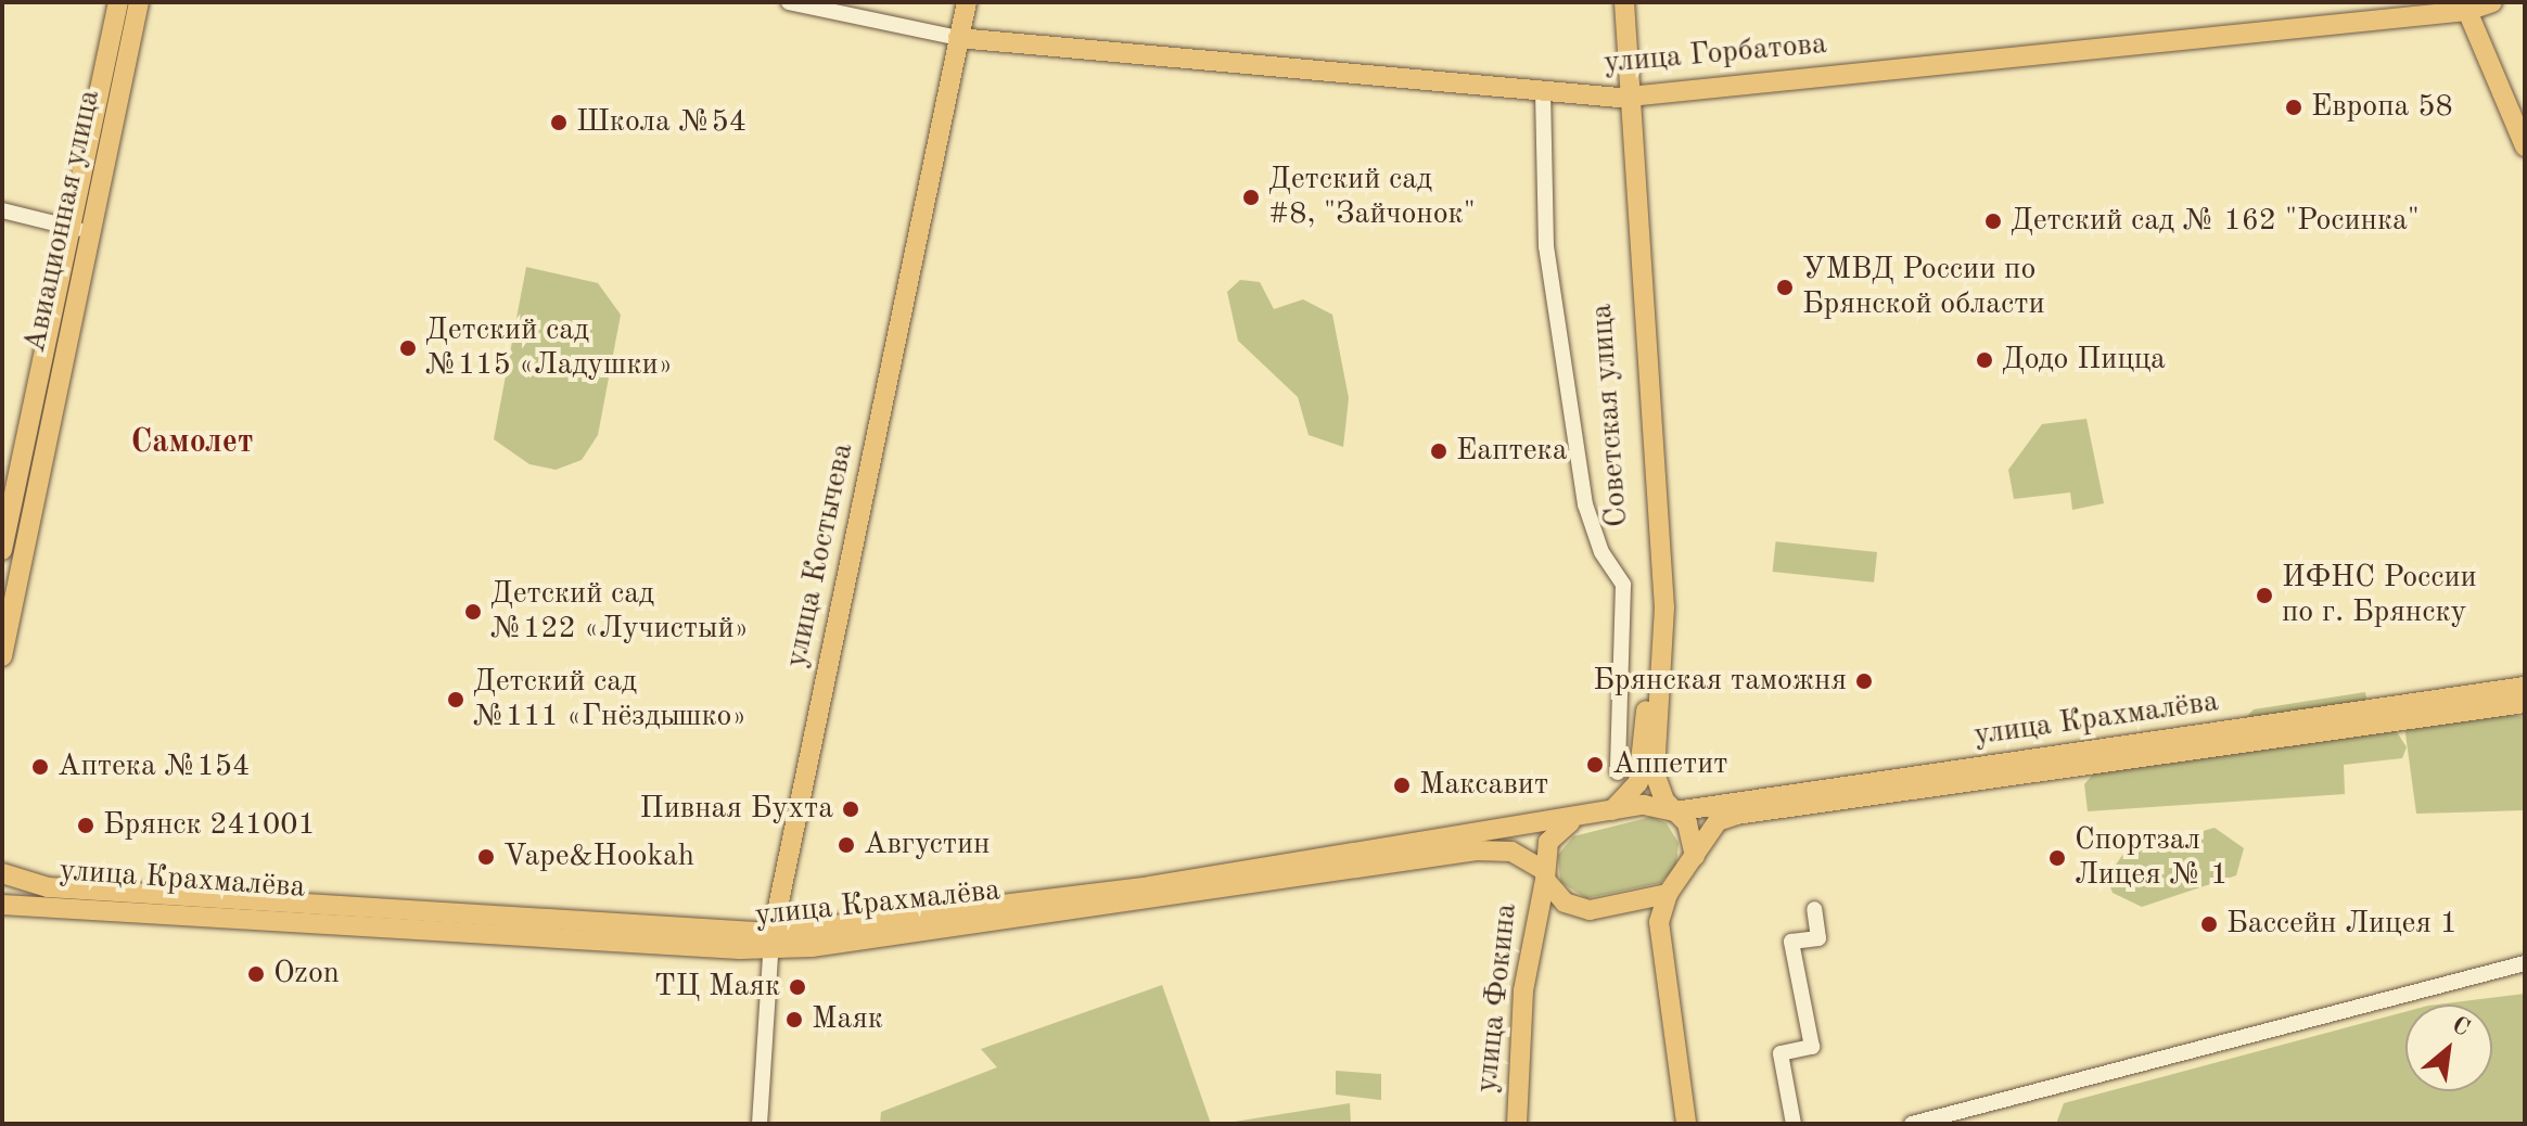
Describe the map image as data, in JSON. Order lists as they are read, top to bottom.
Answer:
{
  "streets": {
    "main road": [
      "улица Горбатова",
      "Авиационная улица",
      "Советская улица",
      "улица Костычева",
      "улица Крахмалёва",
      "улица Фокина"
    ]
  },
  "crossings": [
    ["улица Горбатова", "Советская улица"],
    ["улица Горбатова", "улица Костычева"],
    ["Советская улица", "улица Крахмалёва"],
    ["Советская улица", "улица Фокина"],
    ["улица Костычева", "улица Крахмалёва"],
    ["улица Крахмалёва", "улица Фокина"]
  ],
  "districts": ["Самолет"],
  "places": [
    "Европа 58",
    "Школа №54",
    "Детский сад #8, \"Зайчонок\"",
    "Детский сад № 162 \"Росинка\"",
    "УМВД России по Брянской области",
    "Детский сад №115 «Ладушки»",
    "Додо Пицца",
    "Еаптека",
    "ИФНС России по г. Брянску",
    "Детский сад №122 «Лучистый»",
    "Брянская таможня",
    "Детский сад №111 «Гнёздышко»",
    "Аппетит",
    "Аптека №154",
    "Максавит",
    "Пивная Бухта",
    "Брянск 241001",
    "Августин",
    "Vape&Hookah",
    "Спортзал Лицея № 1",
    "Бассейн Лицея 1",
    "Ozon",
    "ТЦ Маяк",
    "Маяк"
  ],
  "north": "top right"
}
